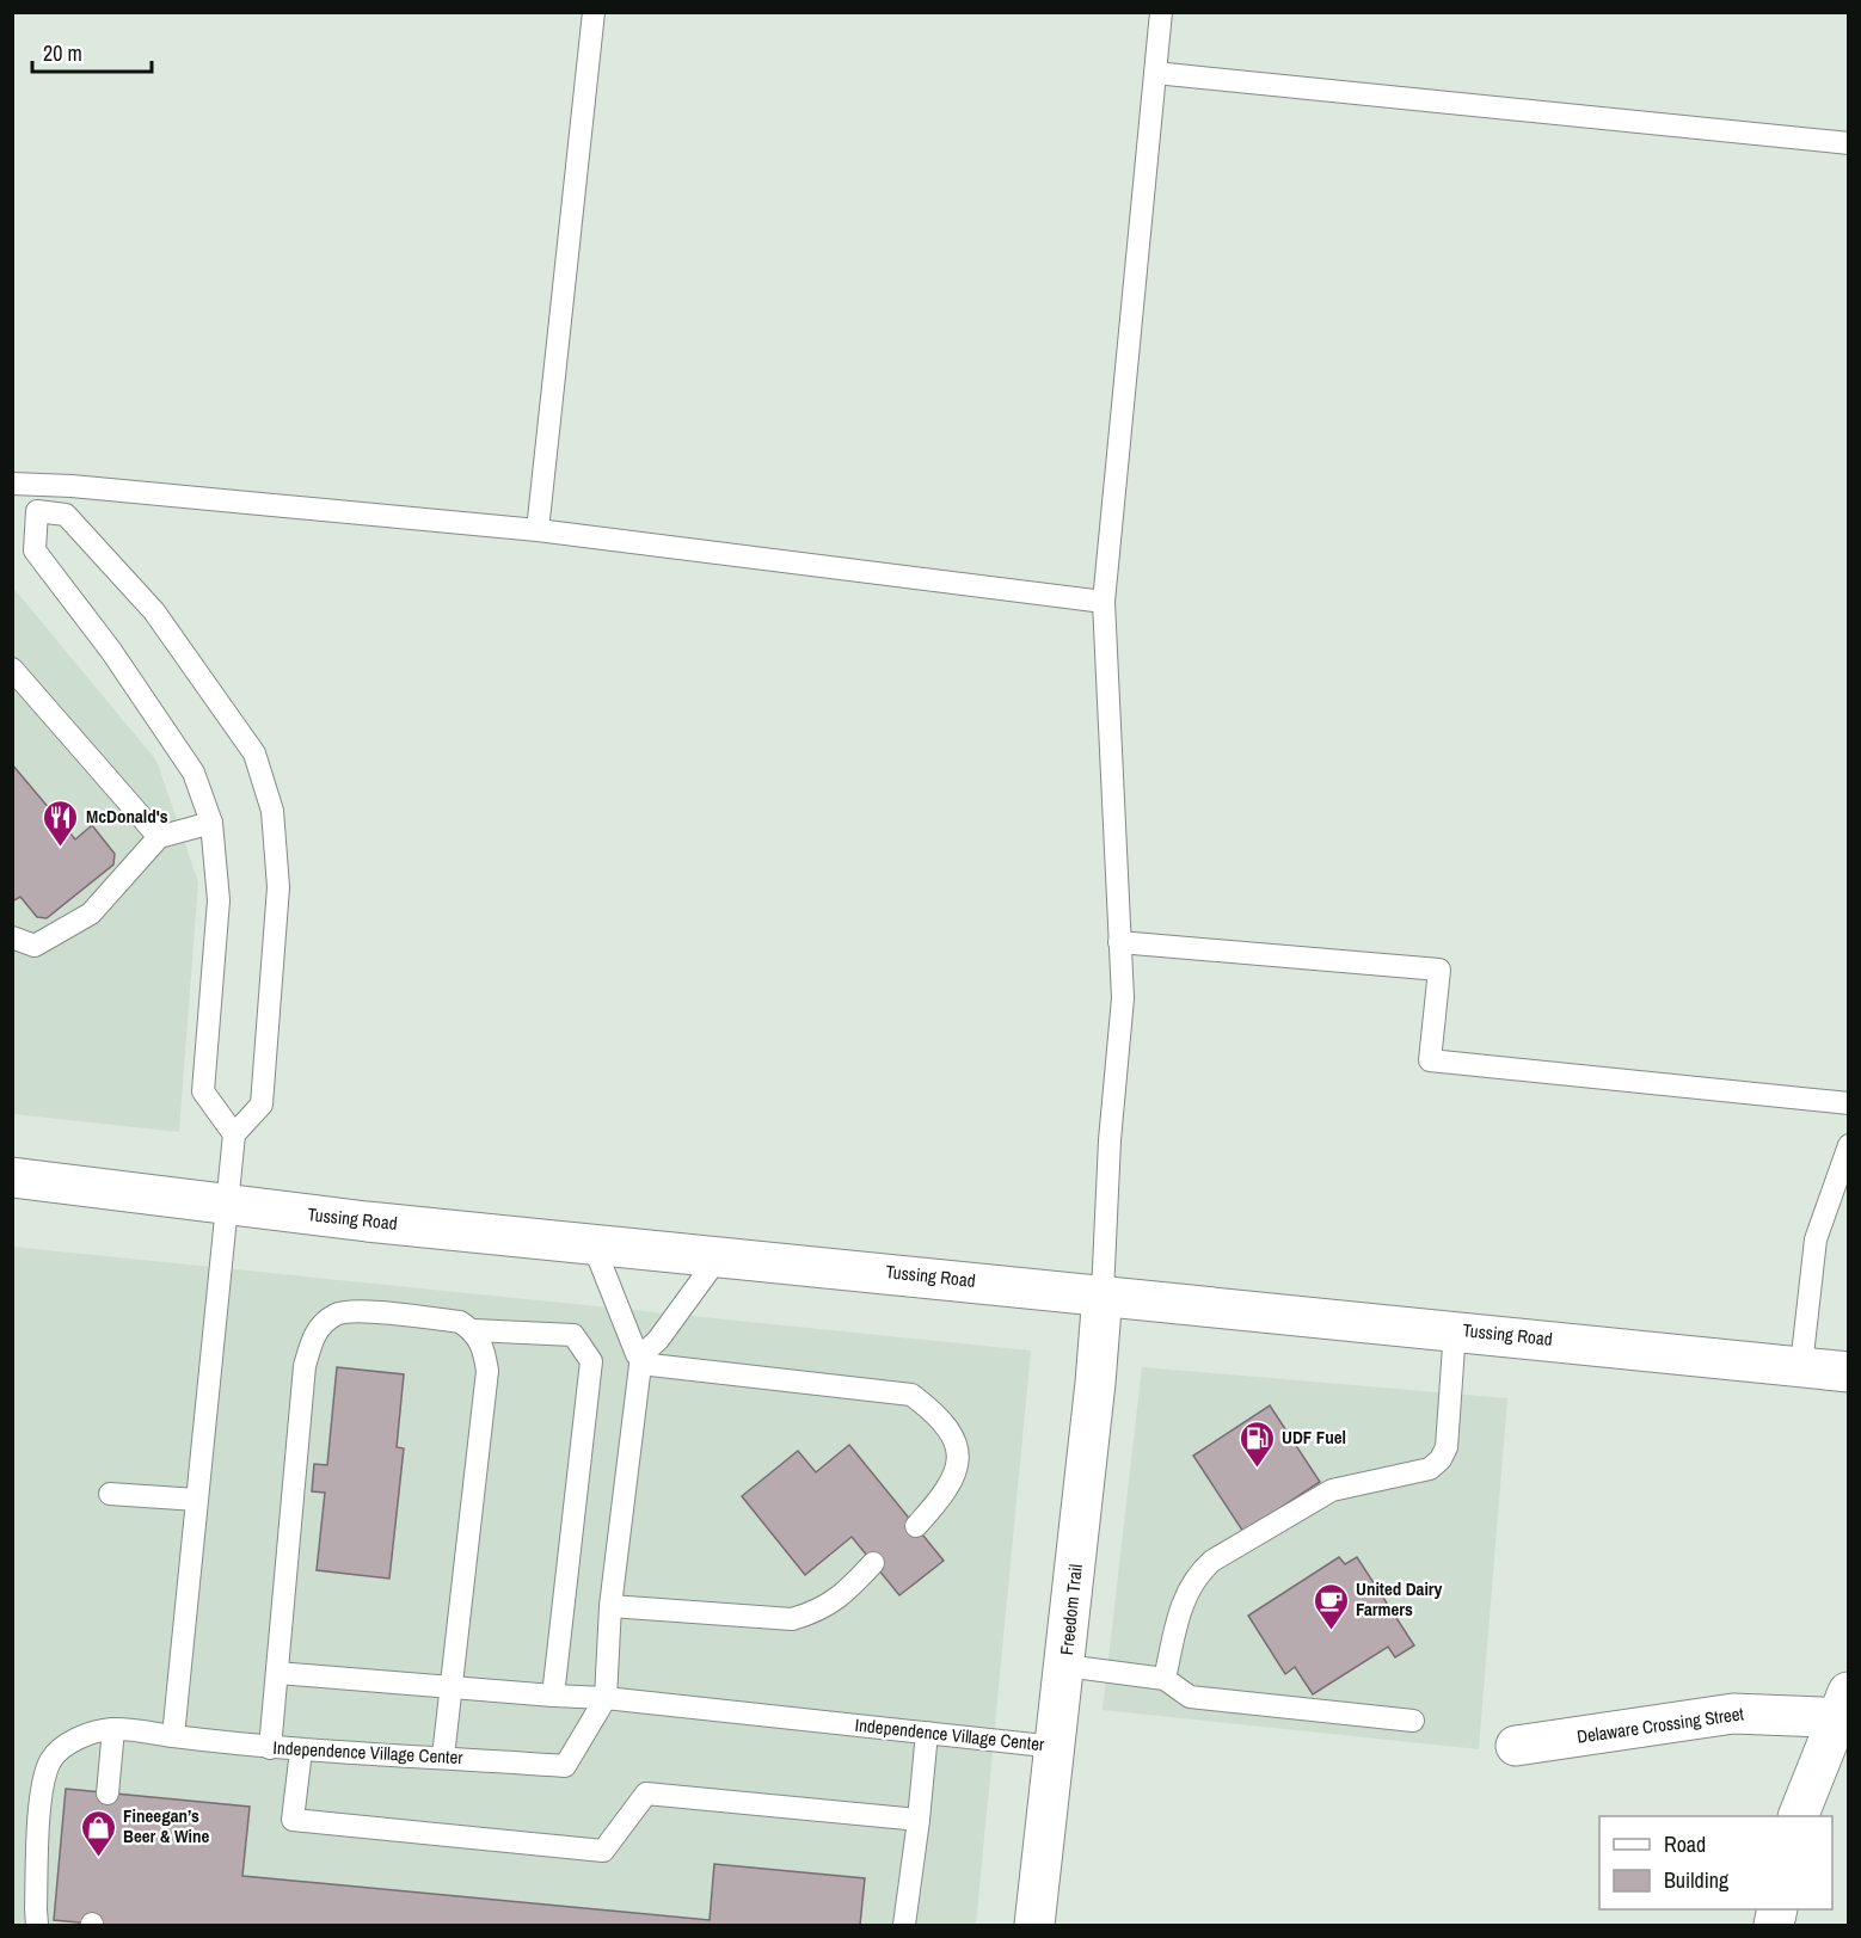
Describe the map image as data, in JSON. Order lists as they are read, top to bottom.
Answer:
{
  "streets": {
    "main road": ["Tussing Road", "Freedom Trail", "Delaware Crossing Street"],
    "lane": ["Independence Village Center"]
  },
  "crossings": [
    ["Tussing Road", "Freedom Trail"],
    ["Freedom Trail", "Independence Village Center"]
  ],
  "places": {
    "restaurant": ["McDonald's"],
    "fuel station": ["UDF Fuel"],
    "cafe": ["United Dairy Farmers"],
    "shop": ["Fineegan’s Beer & Wine"]
  },
  "legend": ["Road", "Building"],
  "scale_bar": "20 m"
}
